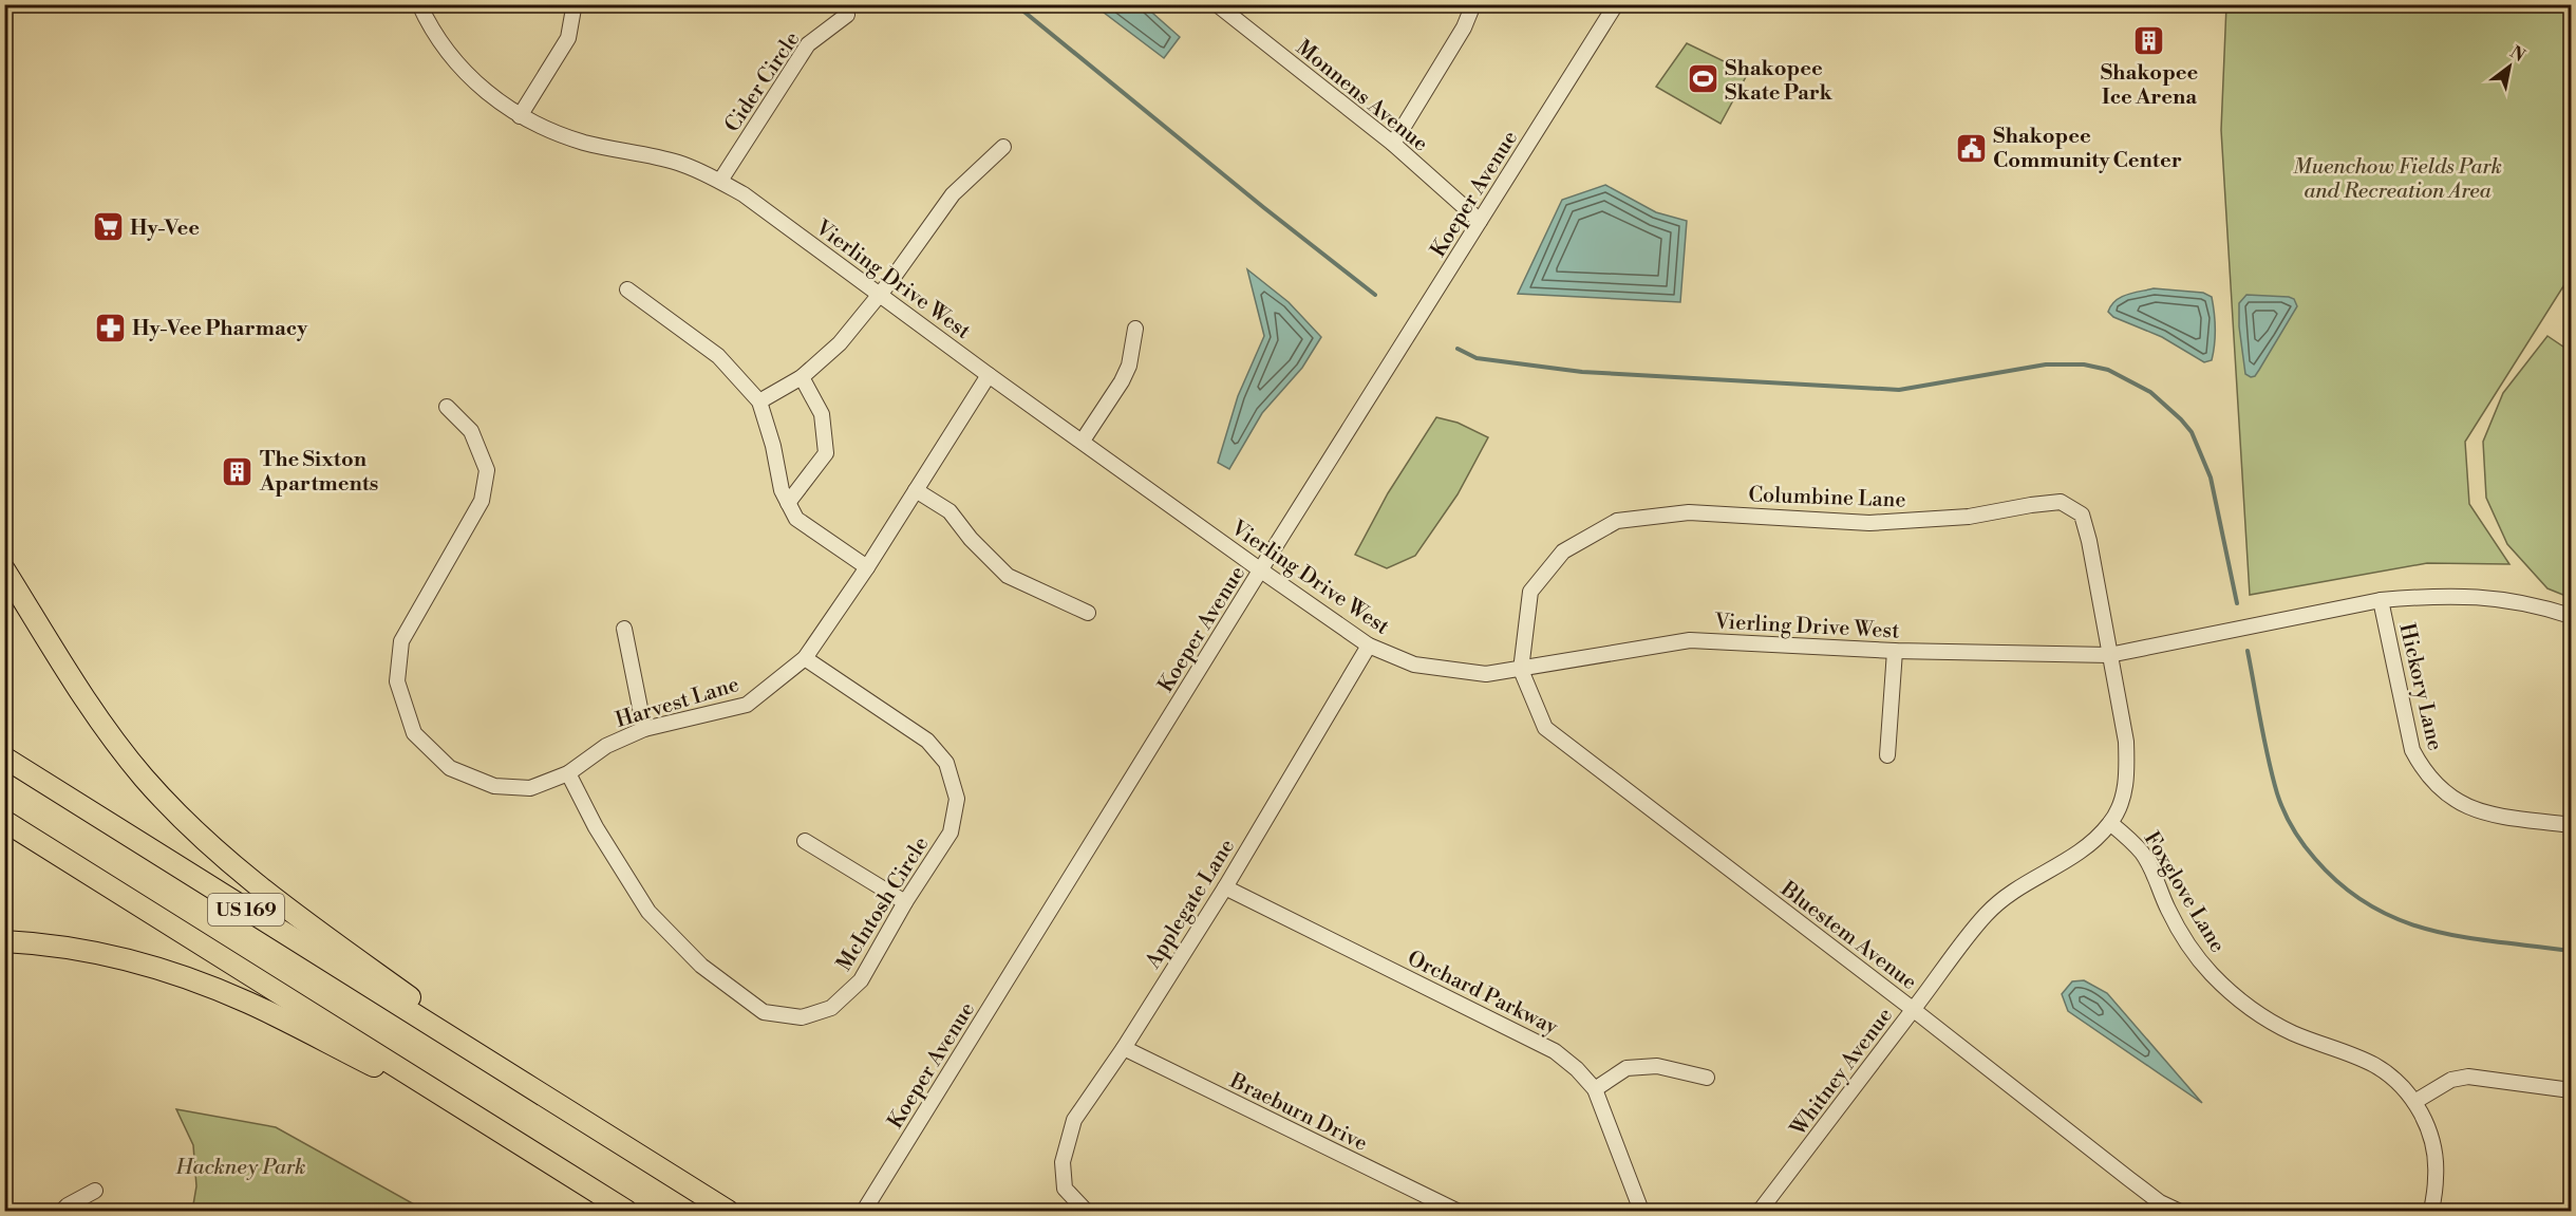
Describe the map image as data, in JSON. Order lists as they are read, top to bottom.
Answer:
{
  "streets": {
    "highway": ["US 169"],
    "street": [
      "Cider Circle",
      "Monnens Avenue",
      "Koeper Avenue",
      "Vierling Drive West",
      "Columbine Lane",
      "Hickory Lane",
      "Harvest Lane",
      "Foxglove Lane",
      "McIntosh Circle",
      "Applegate Lane",
      "Bluestem Avenue",
      "Orchard Parkway",
      "Whitney Avenue",
      "Braeburn Drive"
    ]
  },
  "crossings": [
    ["Cider Circle", "Vierling Drive West"],
    ["Monnens Avenue", "Koeper Avenue"],
    ["Koeper Avenue", "Vierling Drive West"],
    ["Vierling Drive West", "Columbine Lane"],
    ["Vierling Drive West", "Hickory Lane"],
    ["Vierling Drive West", "Harvest Lane"],
    ["Vierling Drive West", "Applegate Lane"],
    ["Vierling Drive West", "Bluestem Avenue"],
    ["Vierling Drive West", "Whitney Avenue"],
    ["Columbine Lane", "Bluestem Avenue"],
    ["Columbine Lane", "Whitney Avenue"],
    ["Harvest Lane", "McIntosh Circle"],
    ["Foxglove Lane", "Whitney Avenue"],
    ["Applegate Lane", "Orchard Parkway"],
    ["Applegate Lane", "Braeburn Drive"],
    ["Bluestem Avenue", "Whitney Avenue"]
  ],
  "parks": ["Muenchow Fields Park and Recreation Area", "Hackney Park"],
  "places": {
    "building": ["Shakopee Ice Arena", "The Sixton Apartments"],
    "sports": ["Shakopee Skate Park"],
    "public building": ["Shakopee Community Center"],
    "supermarket": ["Hy-Vee"],
    "pharmacy": ["Hy-Vee Pharmacy"]
  },
  "north": "top right"
}
